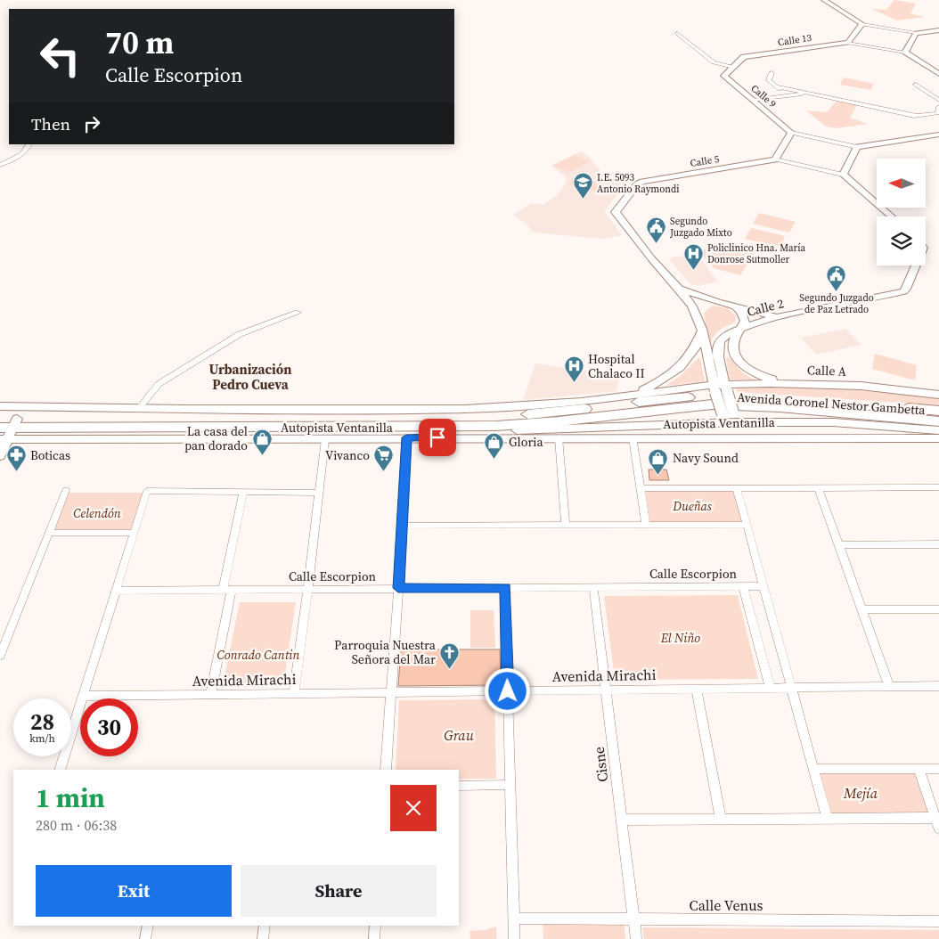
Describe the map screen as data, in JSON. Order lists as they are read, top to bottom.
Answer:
{
  "streets": {
    "highway": ["Avenida Coronel Nestor Gambetta", "Autopista Ventanilla"],
    "street": [
      "Calle 13",
      "Calle 9",
      "Calle 5",
      "Calle 2",
      "Calle A",
      "Calle Escorpion",
      "Avenida Mirachi",
      "Cisne",
      "Calle Venus"
    ]
  },
  "crossings": [
    ["Calle 13", "Calle 9"],
    ["Calle 2", "Calle A"],
    ["Calle 2", "Avenida Coronel Nestor Gambetta"],
    ["Calle 2", "Autopista Ventanilla"],
    ["Calle A", "Avenida Coronel Nestor Gambetta"],
    ["Calle A", "Autopista Ventanilla"],
    ["Avenida Coronel Nestor Gambetta", "Autopista Ventanilla"],
    ["Calle Escorpion", "Cisne"],
    ["Avenida Mirachi", "Cisne"],
    ["Cisne", "Calle Venus"]
  ],
  "districts": ["Urbanización Pedro Cueva"],
  "parks": [
    "Dueñas",
    "Celendón",
    "El Niño",
    "Conrado Cantin",
    "Grau",
    "Mejía"
  ],
  "places": {
    "school or university": ["I.E. 5093 Antonio Raymondi"],
    "public building": ["Segundo Juzgado Mixto", "Segundo Juzgado de Paz Letrado"],
    "hospital": ["Policlinico Hna. María Donrose Sutmoller", "Hospital Chalaco II"],
    "shop": ["La casa del pan dorado", "Gloria", "Navy Sound"],
    "pharmacy": ["Boticas"],
    "supermarket": ["Vivanco"],
    "church": ["Parroquia Nuestra Señora del Mar"]
  },
  "north": "left",
  "page": {
    "turn": ["70 m", "Calle Escorpion"],
    "then": "Then",
    "speed": "28 km/h",
    "limit": "30",
    "heading": ["1 min", "280 m · 06:38"],
    "buttons": ["Exit", "Share"]
  }
}
